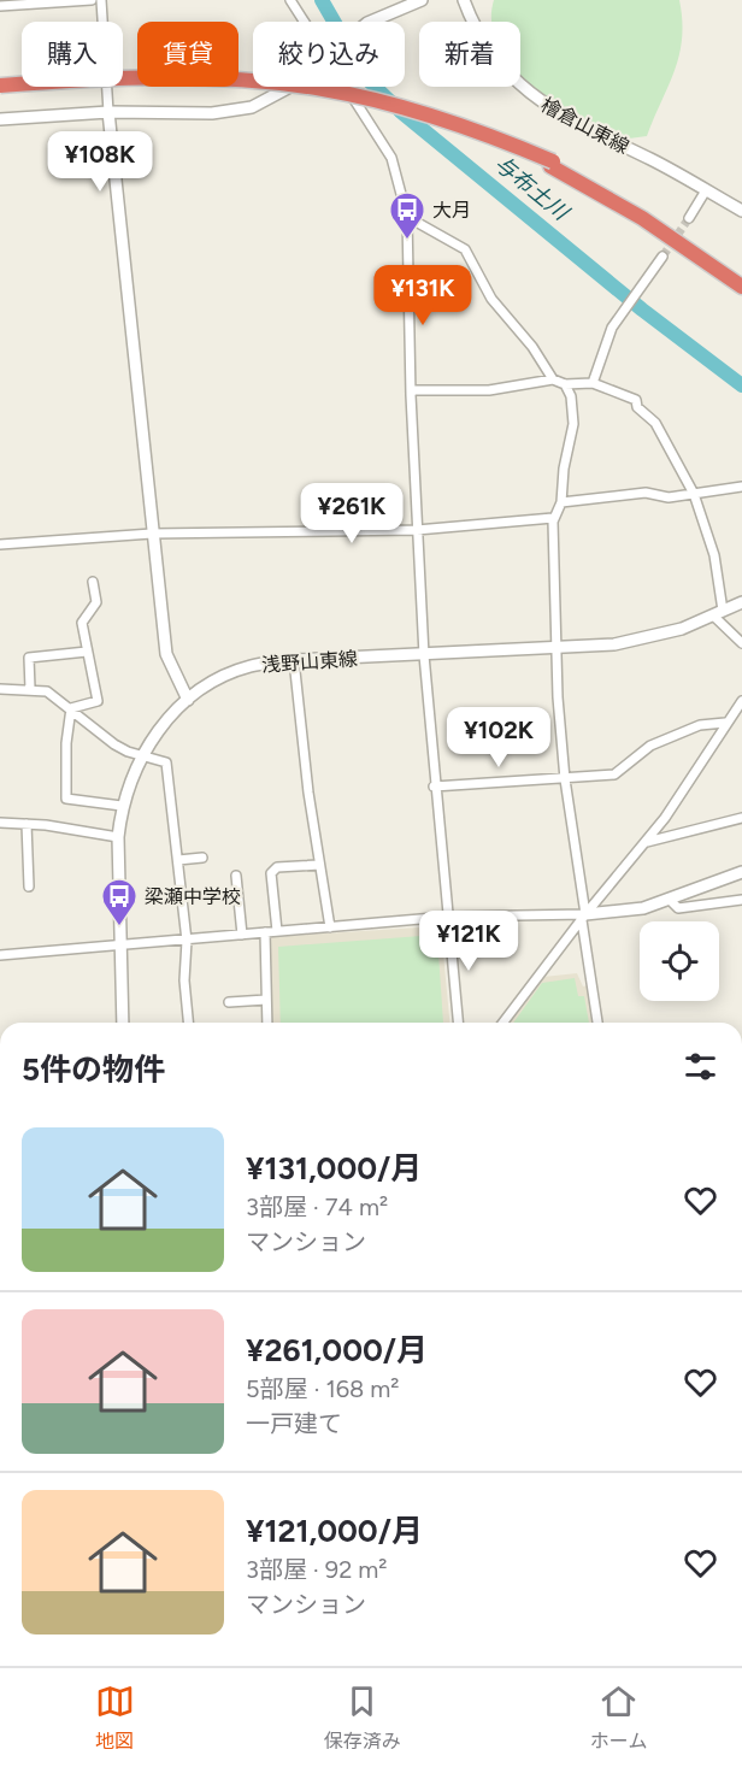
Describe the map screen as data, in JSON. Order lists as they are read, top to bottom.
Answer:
{
  "streets": {
    "main road": ["檜倉山東線", "浅野山東線"]
  },
  "water": ["与布土川"],
  "places": {
    "bus stop": ["大月", "梁瀬中学校"]
  },
  "page": {
    "chip": [
      "購入",
      "賃貸",
      "絞り込み",
      "新着"
    ],
    "price": [
      "¥108K",
      "¥131K",
      "¥261K",
      "¥102K",
      "¥121K"
    ],
    "heading": "5件の物件",
    "list": [
      {
        "name": "¥131,000/月",
        "note": "3部屋 · 74 m² · マンション"
      },
      {
        "name": "¥261,000/月",
        "note": "5部屋 · 168 m² · 一戸建て"
      },
      {
        "name": "¥121,000/月",
        "note": "3部屋 · 92 m² · マンション"
      }
    ],
    "tabs": ["地図", "保存済み", "ホーム"]
  }
}
